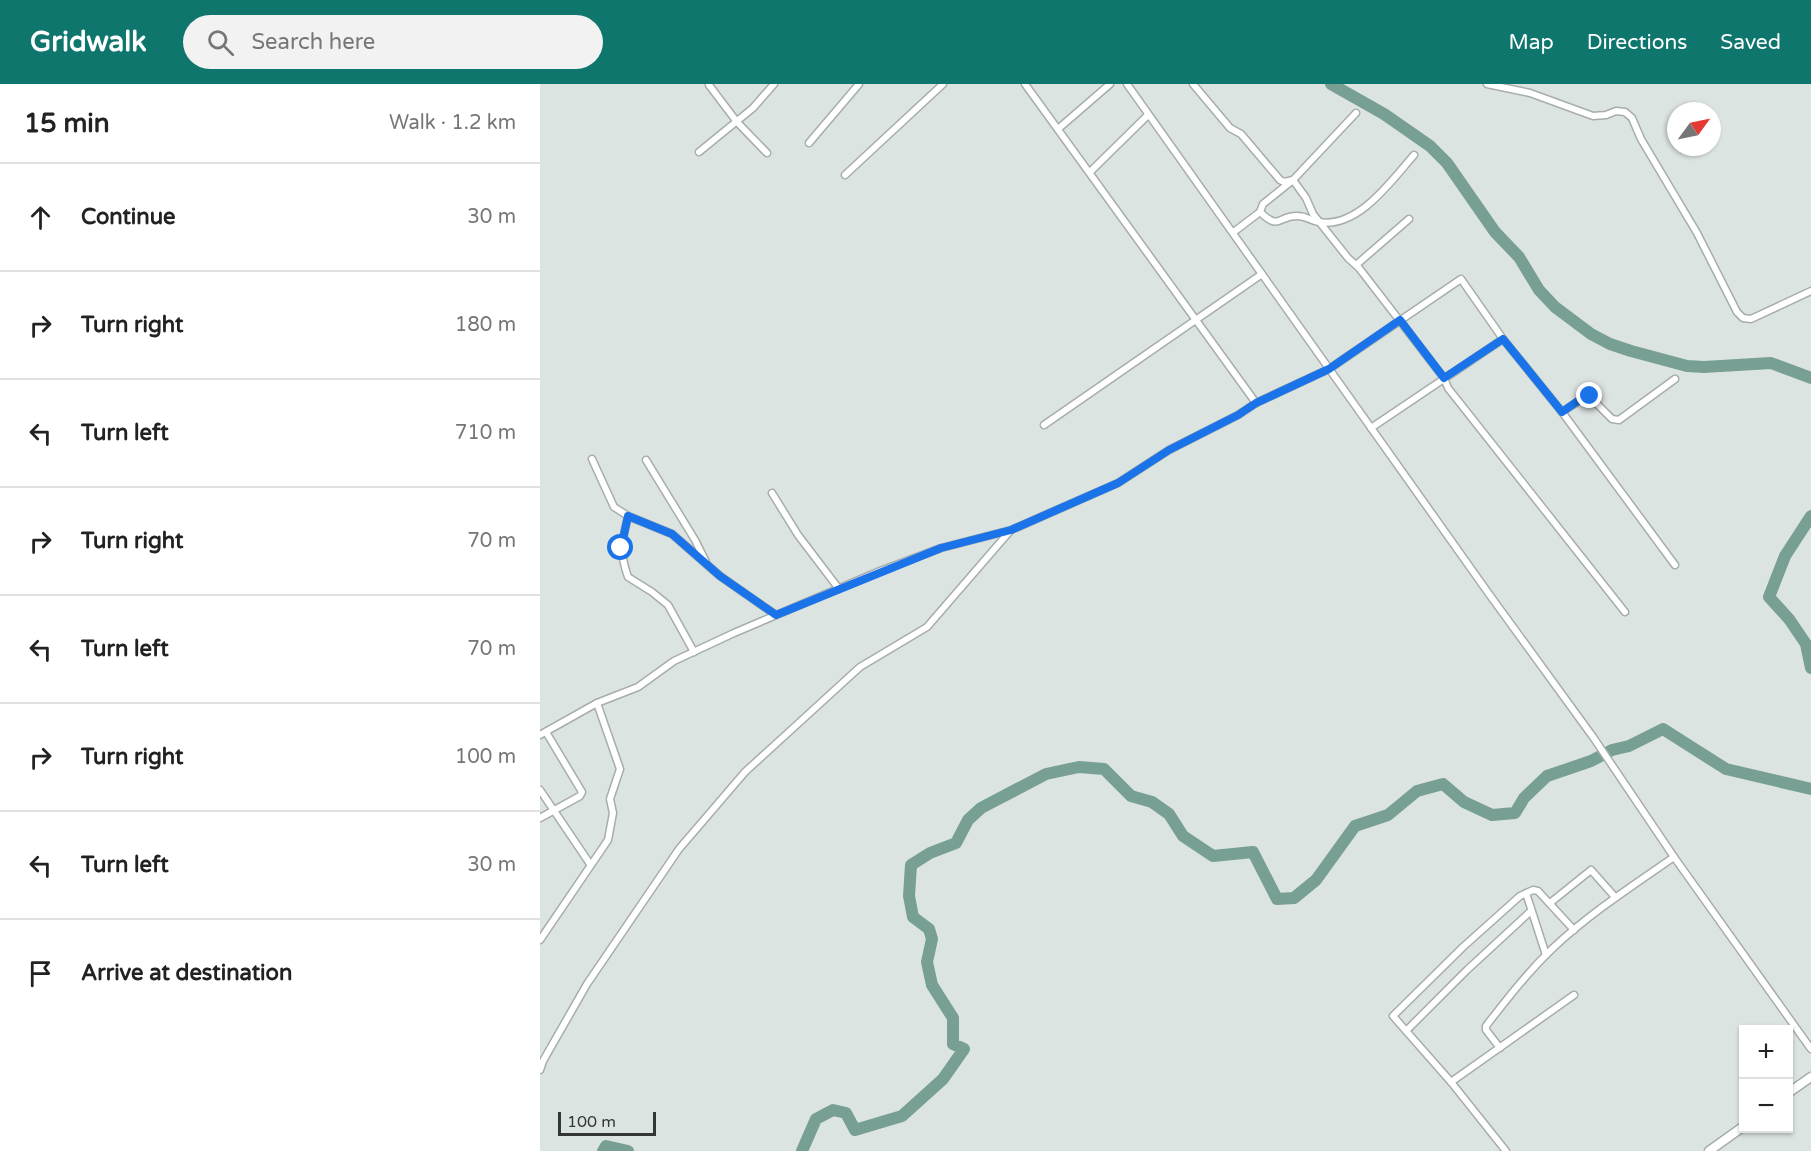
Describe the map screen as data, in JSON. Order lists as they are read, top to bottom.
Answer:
{
  "scale_bar": "100 m",
  "north": "top right",
  "page": {
    "header": "Gridwalk",
    "search": "Search here",
    "nav": ["Map", "Directions", "Saved"],
    "heading": ["15 min", "Walk · 1.2 km"],
    "list": [
      ["Continue", "30 m"],
      ["Turn right", "180 m"],
      ["Turn left", "710 m"],
      ["Turn right", "70 m"],
      ["Turn left", "70 m"],
      ["Turn right", "100 m"],
      ["Turn left", "30 m"],
      "Arrive at destination"
    ],
    "map_buttons": ["+", "−"],
    "scale": "100 m"
  }
}
